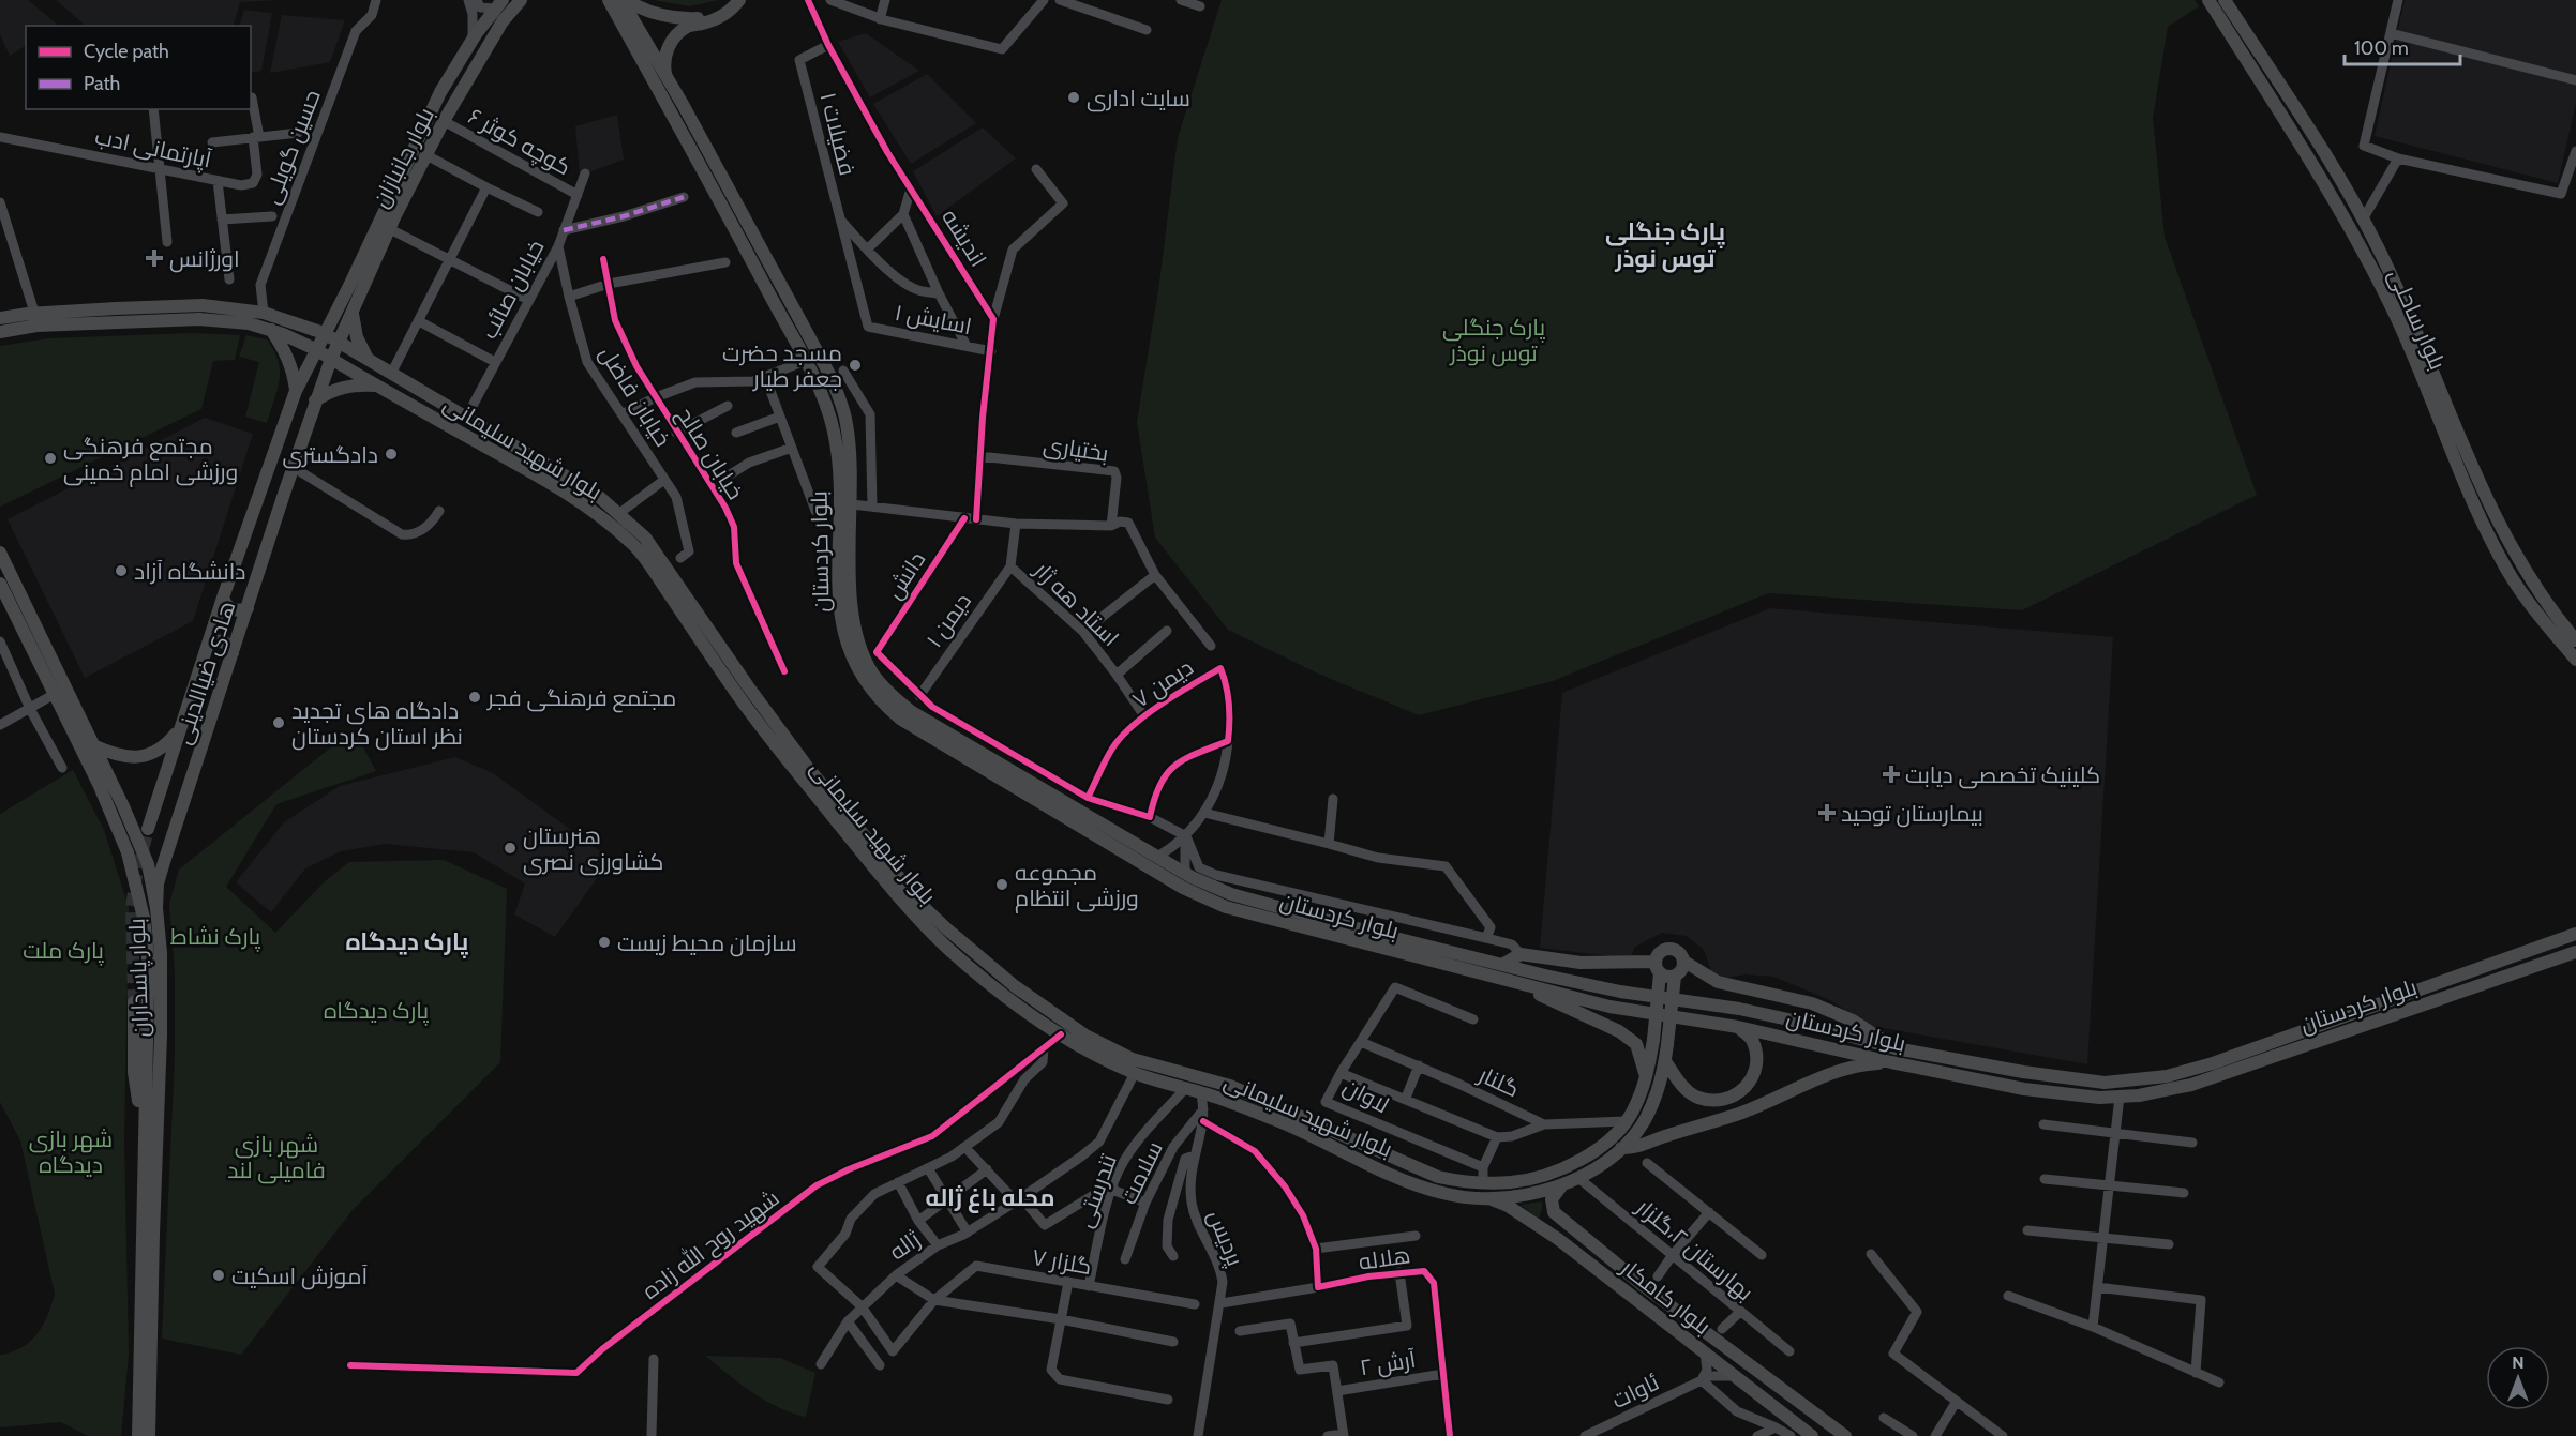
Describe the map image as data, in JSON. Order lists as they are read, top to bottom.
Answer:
{
  "streets": {
    "main road": [
      "بلوار جانبازان",
      "بلوار ساحلی",
      "بلوار شهید سلیمانی",
      "بلوار کردستان",
      "هادی ضیاالدینی",
      "بلوار پاسداران",
      "بلوار کامکار"
    ],
    "street": [
      "فضیلات ۱",
      "کوچه کوثر ۶",
      "حسین گویلی",
      "آپارتمانی ادب",
      "اندیشه",
      "خیابان صائب",
      "اسایش ۱",
      "خیابان فاضل",
      "بختیاری",
      "خیابان صالح",
      "دانش",
      "استاد هه ژار",
      "دیمن ۱",
      "دیمن ۷",
      "گلنار",
      "لاوان",
      "سلامت",
      "تندرستی",
      "پردیس",
      "شهید روح الله زاده",
      "ژاله",
      "بهارستان ۲،گلزار",
      "هلاله",
      "گلزار ۷",
      "آرش ۲",
      "ئاوات"
    ]
  },
  "crossings": [
    ["فضیلات ۱", "اندیشه"],
    ["فضیلات ۱", "اسایش ۱"],
    ["کوچه کوثر ۶", "بلوار جانبازان"],
    ["کوچه کوثر ۶", "خیابان صائب"],
    ["حسین گویلی", "بلوار شهید سلیمانی"],
    ["بلوار جانبازان", "بلوار شهید سلیمانی"],
    ["بلوار جانبازان", "هادی ضیاالدینی"],
    ["خیابان صائب", "خیابان فاضل"],
    ["خیابان صائب", "بلوار شهید سلیمانی"],
    ["بلوار شهید سلیمانی", "هادی ضیاالدینی"],
    ["بلوار شهید سلیمانی", "گلنار"],
    ["بلوار شهید سلیمانی", "تندرستی"],
    ["بلوار شهید سلیمانی", "پردیس"],
    ["بلوار شهید سلیمانی", "شهید روح الله زاده"],
    ["بلوار شهید سلیمانی", "ژاله"],
    ["بلوار شهید سلیمانی", "بهارستان ۲،گلزار"],
    ["بلوار شهید سلیمانی", "بلوار کامکار"],
    ["دانش", "دیمن ۱"],
    ["استاد هه ژار", "دیمن ۱"],
    ["استاد هه ژار", "دیمن ۷"],
    ["هادی ضیاالدینی", "بلوار پاسداران"],
    ["سلامت", "پردیس"],
    ["تندرستی", "گلزار ۷"],
    ["پردیس", "هلاله"],
    ["ژاله", "گلزار ۷"],
    ["هلاله", "آرش ۲"]
  ],
  "districts": ["پارک جنگلی توس نوذر", "پارک دیدگاه", "محله باغ ژاله"],
  "parks": [
    "پارک جنگلی توس نوذر",
    "پارک نشاط",
    "پارک ملت",
    "پارک دیدگاه",
    "شهر بازی دیدگاه",
    "شهر بازی فامیلی لند"
  ],
  "places": {
    "other": [
      "سایت اداری",
      "مسجد حضرت جعفر طیار",
      "دادگستری",
      "مجتمع فرهنگی ورزشی امام خمینی",
      "دانشگاه آزاد",
      "مجتمع فرهنگی فجر",
      "دادگاه های تجدید نظر استان کردستان",
      "هنرستان کشاورزی نصری",
      "مجموعه ورزشی انتظام",
      "سازمان محیط زیست",
      "آموزش اسکیت"
    ],
    "health": ["اورژانس", "کلینیک تخصصی دیابت", "بیمارستان توحید"]
  },
  "legend": ["Cycle path", "Path"],
  "scale_bar": "100 m",
  "north": "top"
}
